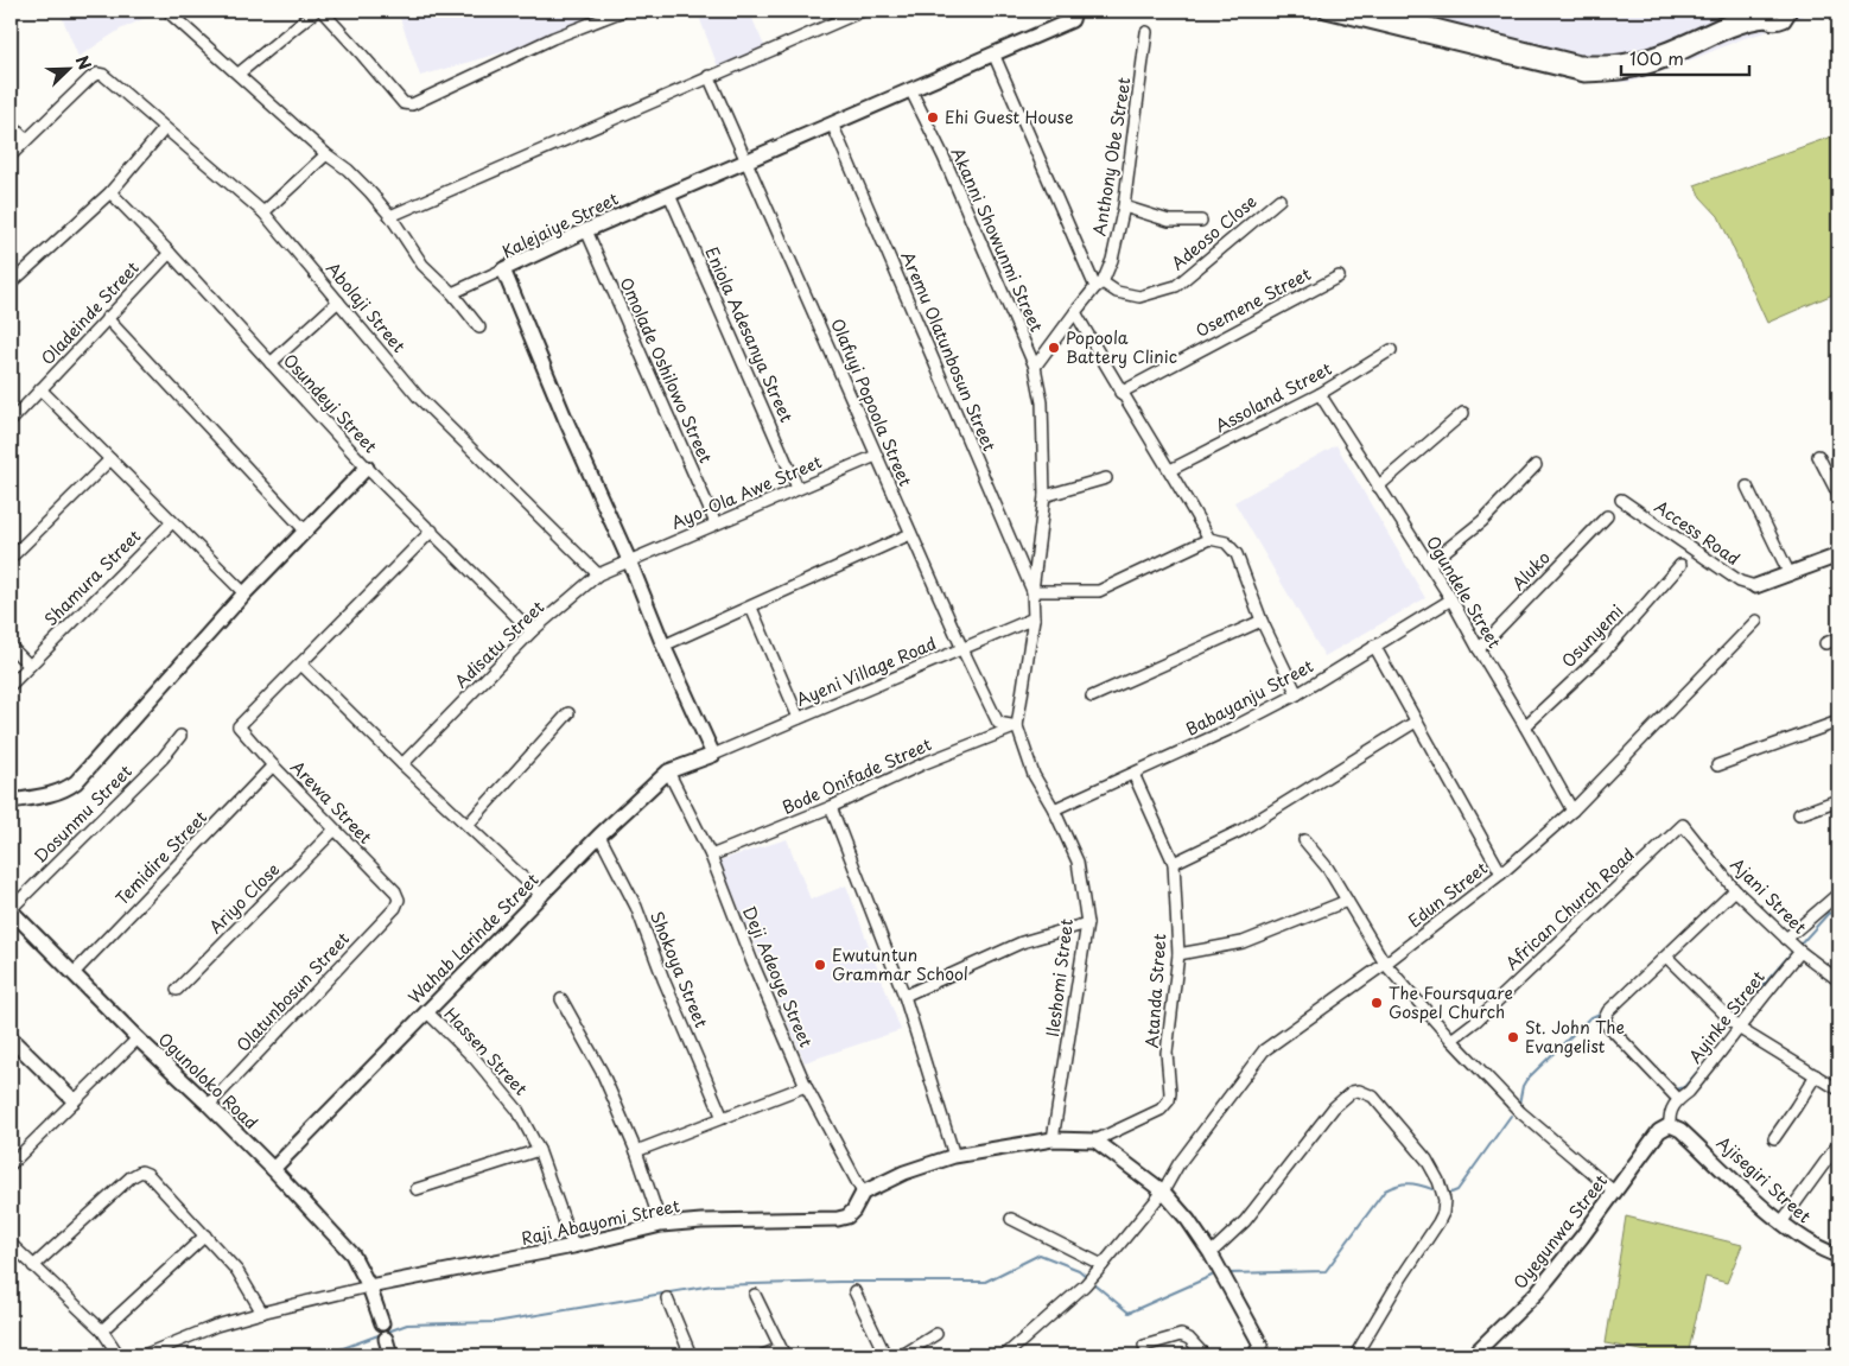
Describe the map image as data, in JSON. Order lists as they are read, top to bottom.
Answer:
{
  "streets": {
    "street": [
      "Anthony Obe Street",
      "Kalejaiye Street",
      "Adeoso Close",
      "Akanni Showunmi Street",
      "Osemene Street",
      "Abolaji Street",
      "Oladeinde Street",
      "Eniola Adesanya Street",
      "Aremu Olatunbosun Street",
      "Omolade Oshilowo Street",
      "Assoland Street",
      "Olafuyi Popoola Street",
      "Osundeyi Street",
      "Ayo-Ola Awe Street",
      "Access Road",
      "Aluko",
      "Shamura Street",
      "Ogundele Street",
      "Osunyemi",
      "Adisatu Street",
      "Ayeni Village Road",
      "Babayanju Street",
      "Bode Onifade Street",
      "Arewa Street",
      "Dosunmu Street",
      "Temidire Street",
      "Edun Street",
      "Ajani Street",
      "Ariyo Close",
      "African Church Road",
      "Wahab Larinde Street",
      "Shokoya Street",
      "Deji Adeoye Street",
      "Ileshomi Street",
      "Atanda Street",
      "Olatunbosun Street",
      "Ayinke Street",
      "Hassen Street",
      "Ogunoloko Road",
      "Ajisegiri Street",
      "Raji Abayomi Street",
      "Oyegunwa Street"
    ]
  },
  "crossings": [
    ["Anthony Obe Street", "Adeoso Close"],
    ["Anthony Obe Street", "Akanni Showunmi Street"],
    ["Kalejaiye Street", "Akanni Showunmi Street"],
    ["Kalejaiye Street", "Eniola Adesanya Street"],
    ["Kalejaiye Street", "Aremu Olatunbosun Street"],
    ["Kalejaiye Street", "Omolade Oshilowo Street"],
    ["Kalejaiye Street", "Olafuyi Popoola Street"],
    ["Kalejaiye Street", "Ayo-Ola Awe Street"],
    ["Kalejaiye Street", "Adisatu Street"],
    ["Kalejaiye Street", "Ayeni Village Road"],
    ["Kalejaiye Street", "Wahab Larinde Street"],
    ["Akanni Showunmi Street", "Aremu Olatunbosun Street"],
    ["Akanni Showunmi Street", "Olafuyi Popoola Street"],
    ["Akanni Showunmi Street", "Ayeni Village Road"],
    ["Akanni Showunmi Street", "Bode Onifade Street"],
    ["Akanni Showunmi Street", "Ileshomi Street"],
    ["Abolaji Street", "Adisatu Street"],
    ["Oladeinde Street", "Osundeyi Street"],
    ["Eniola Adesanya Street", "Ayo-Ola Awe Street"],
    ["Omolade Oshilowo Street", "Ayo-Ola Awe Street"],
    ["Assoland Street", "Ogundele Street"],
    ["Olafuyi Popoola Street", "Ayo-Ola Awe Street"],
    ["Olafuyi Popoola Street", "Ayeni Village Road"],
    ["Olafuyi Popoola Street", "Bode Onifade Street"],
    ["Olafuyi Popoola Street", "Ileshomi Street"],
    ["Osundeyi Street", "Adisatu Street"],
    ["Ayo-Ola Awe Street", "Adisatu Street"],
    ["Aluko", "Ogundele Street"],
    ["Ogundele Street", "Osunyemi"],
    ["Ogundele Street", "Babayanju Street"],
    ["Ogundele Street", "Edun Street"],
    ["Ayeni Village Road", "Wahab Larinde Street"],
    ["Babayanju Street", "Ileshomi Street"],
    ["Babayanju Street", "Atanda Street"],
    ["Bode Onifade Street", "Deji Adeoye Street"],
    ["Bode Onifade Street", "Ileshomi Street"],
    ["Arewa Street", "Temidire Street"],
    ["Arewa Street", "Ariyo Close"],
    ["Arewa Street", "Olatunbosun Street"],
    ["Dosunmu Street", "Ogunoloko Road"],
    ["Temidire Street", "Ogunoloko Road"],
    ["Ajani Street", "African Church Road"],
    ["Ajani Street", "Ayinke Street"],
    ["Wahab Larinde Street", "Shokoya Street"],
    ["Wahab Larinde Street", "Deji Adeoye Street"],
    ["Wahab Larinde Street", "Hassen Street"],
    ["Wahab Larinde Street", "Ogunoloko Road"],
    ["Deji Adeoye Street", "Raji Abayomi Street"],
    ["Olatunbosun Street", "Ogunoloko Road"],
    ["Hassen Street", "Raji Abayomi Street"],
    ["Ogunoloko Road", "Raji Abayomi Street"],
    ["Ajisegiri Street", "Oyegunwa Street"]
  ],
  "places": [
    "Ehi Guest House",
    "Popoola Battery Clinic",
    "Ewutuntun Grammar School",
    "The Foursquare Gospel Church",
    "St. John The Evangelist"
  ],
  "scale_bar": "100 m",
  "north": "top right"
}
